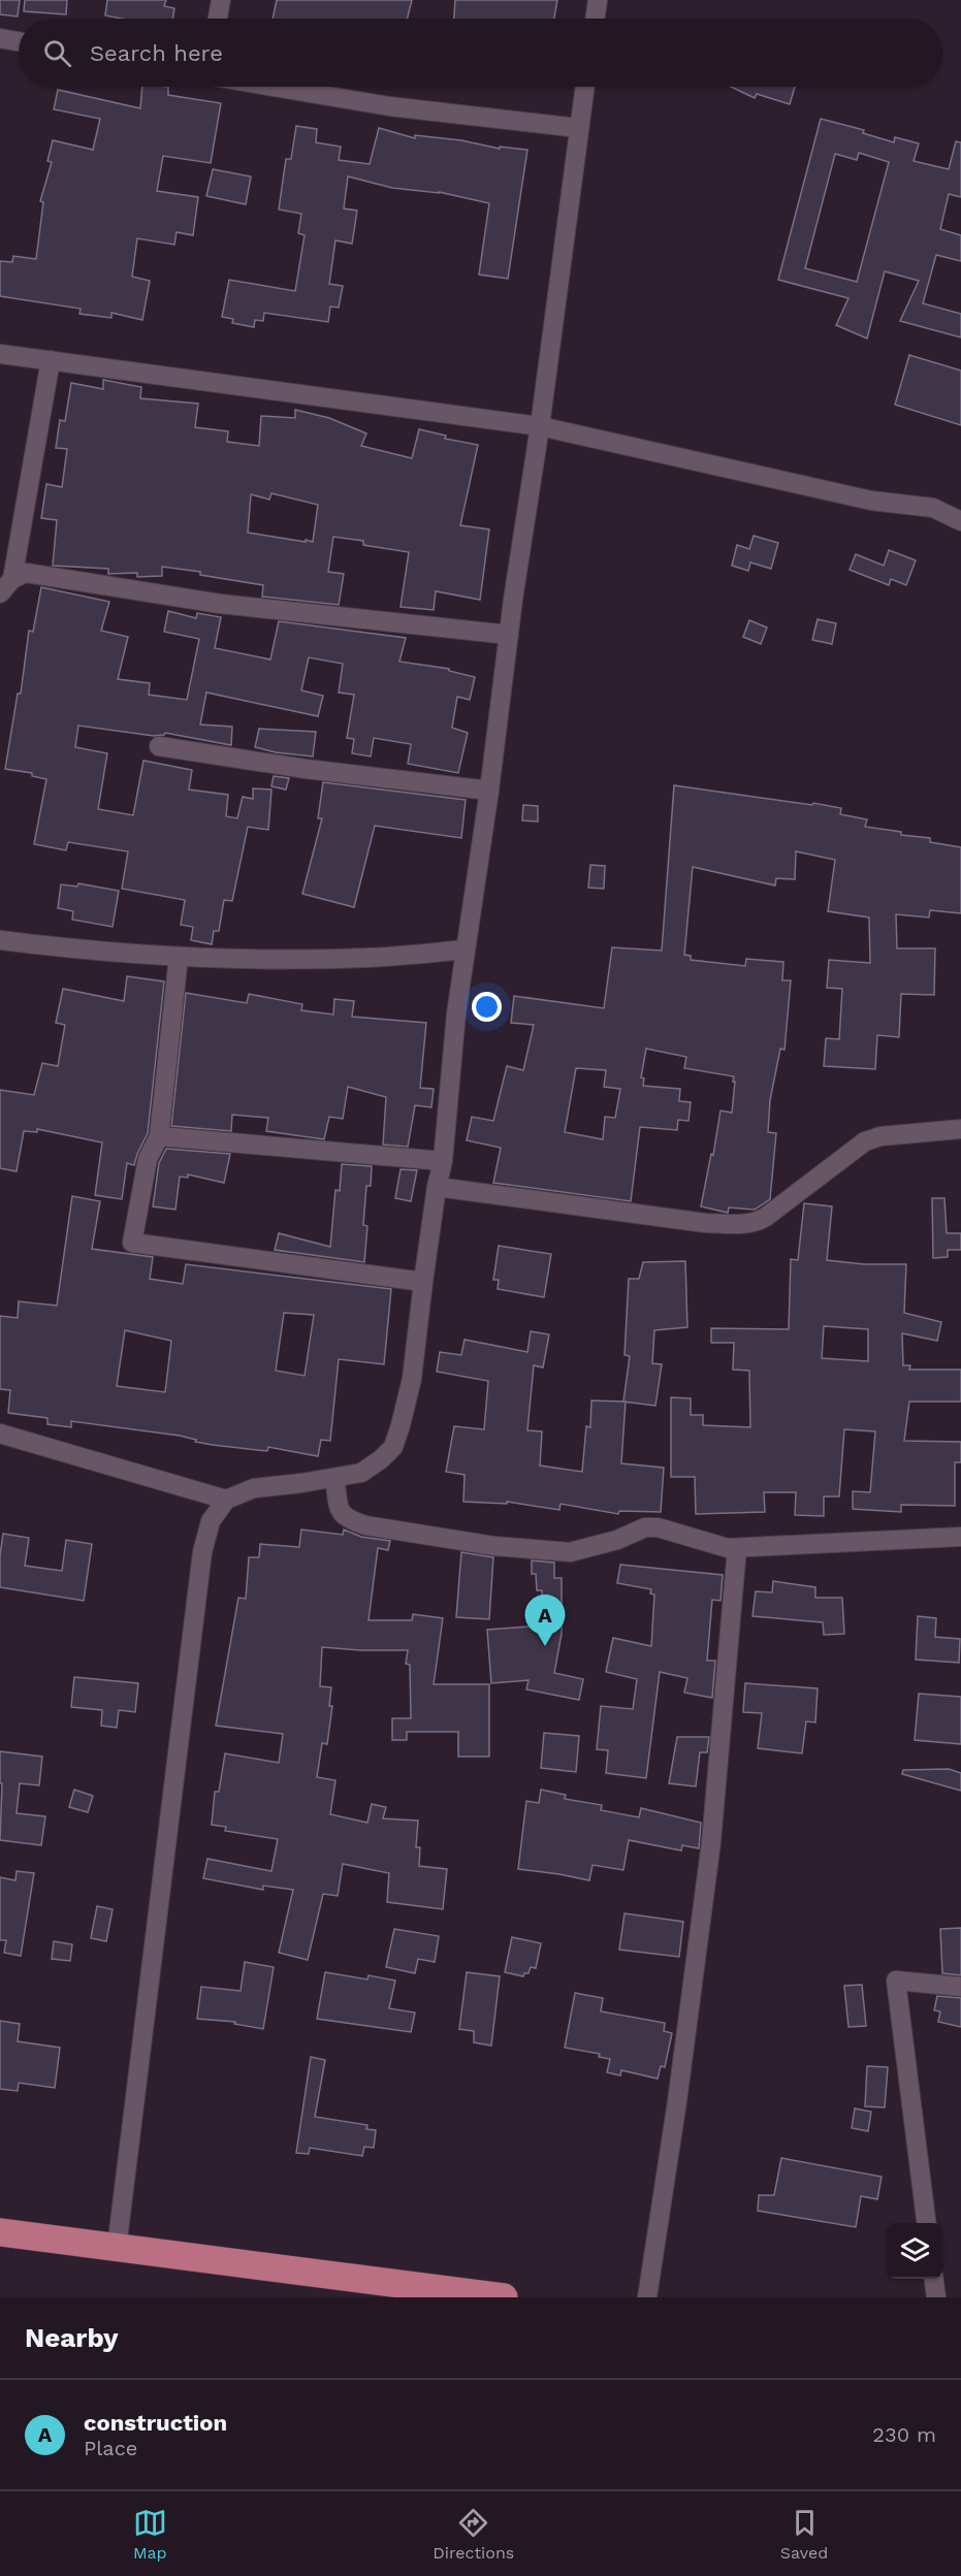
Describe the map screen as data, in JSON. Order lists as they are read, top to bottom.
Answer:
{
  "page": {
    "search": "Search here",
    "pins": "A",
    "heading": "Nearby",
    "list": [
      {
        "mark": "A",
        "name": "construction",
        "note": "Place",
        "value": "230 m"
      }
    ],
    "nav": ["Map", "Directions", "Saved"]
  }
}
